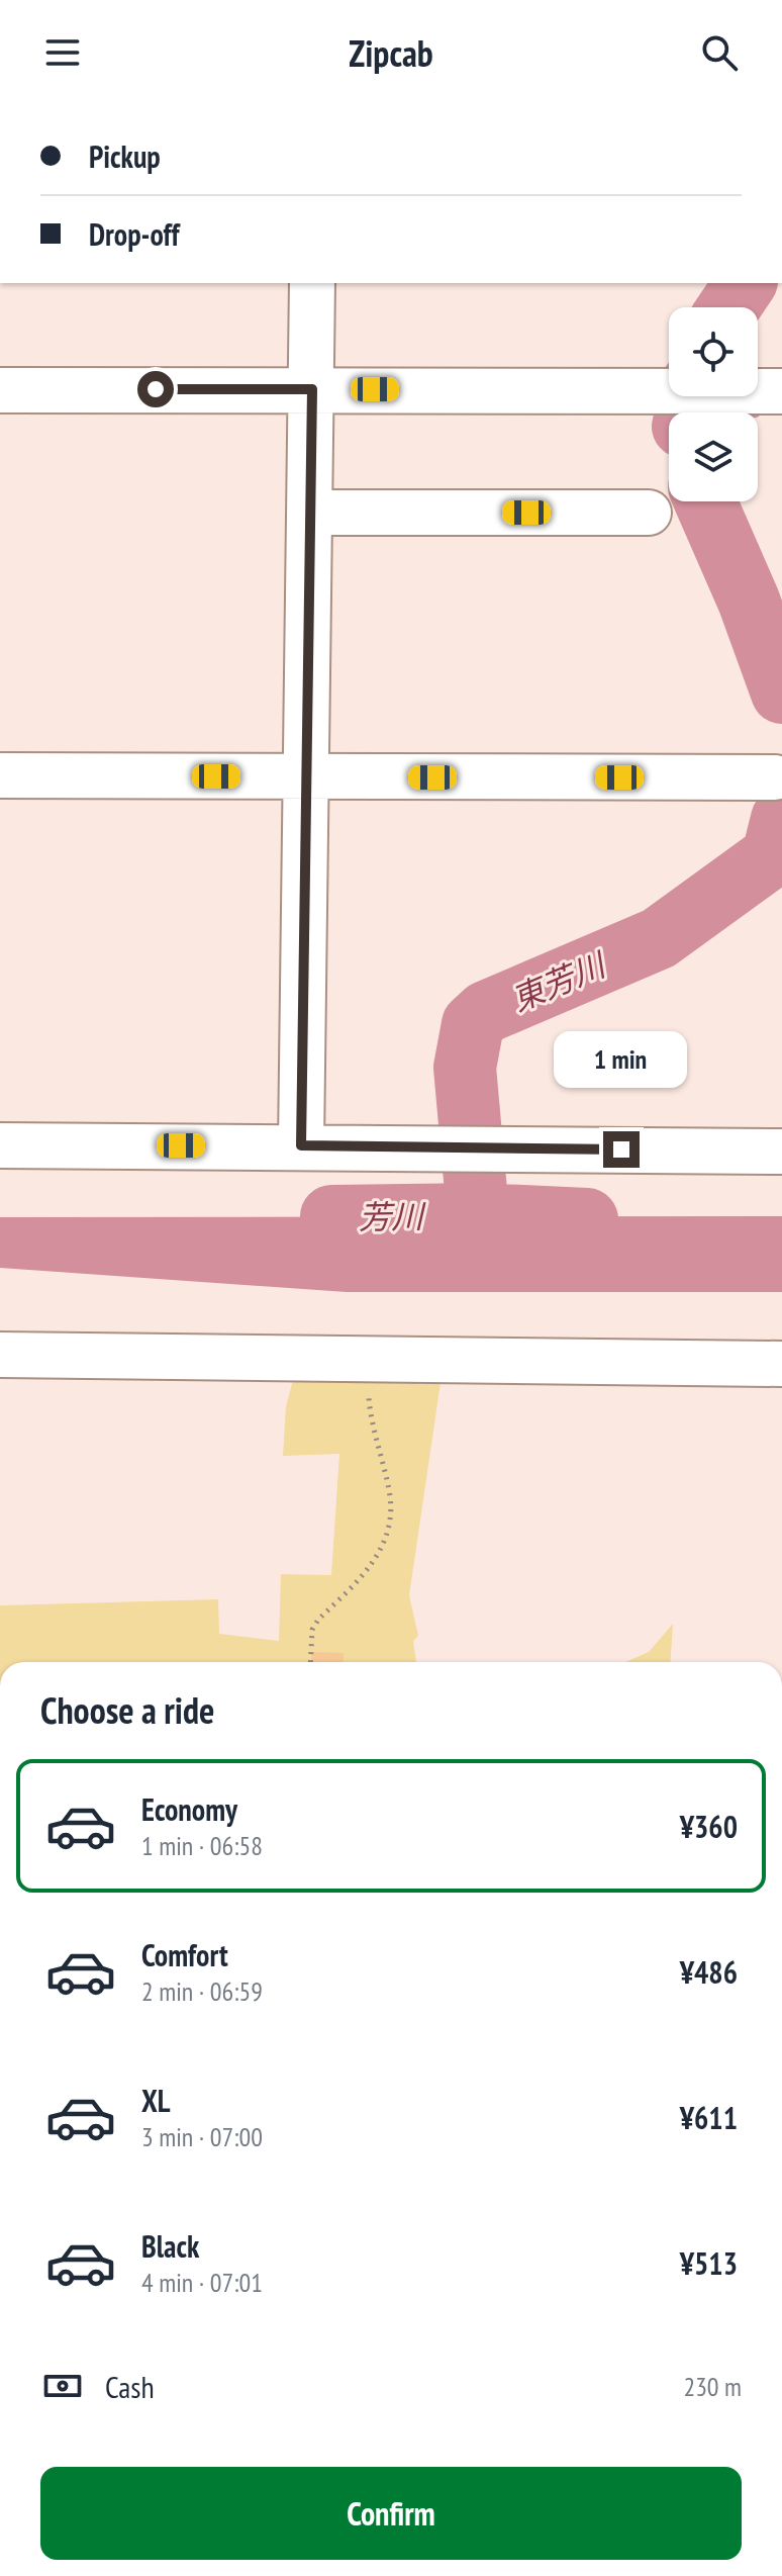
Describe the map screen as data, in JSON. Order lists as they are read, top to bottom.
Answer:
{
  "water": ["東芳川", "芳川"],
  "page": {
    "header": "Zipcab",
    "banner": ["Pickup", "Drop-off"],
    "bubble": "1 min",
    "heading": "Choose a ride",
    "list": [
      {
        "name": "Economy",
        "note": "1 min · 06:58",
        "value": "¥360"
      },
      {
        "name": "Comfort",
        "note": "2 min · 06:59",
        "value": "¥486"
      },
      {
        "name": "XL",
        "note": "3 min · 07:00",
        "value": "¥611"
      },
      {
        "name": "Black",
        "note": "4 min · 07:01",
        "value": "¥513"
      }
    ],
    "pay": ["Cash", "230 m"],
    "buttons": "Confirm"
  }
}
